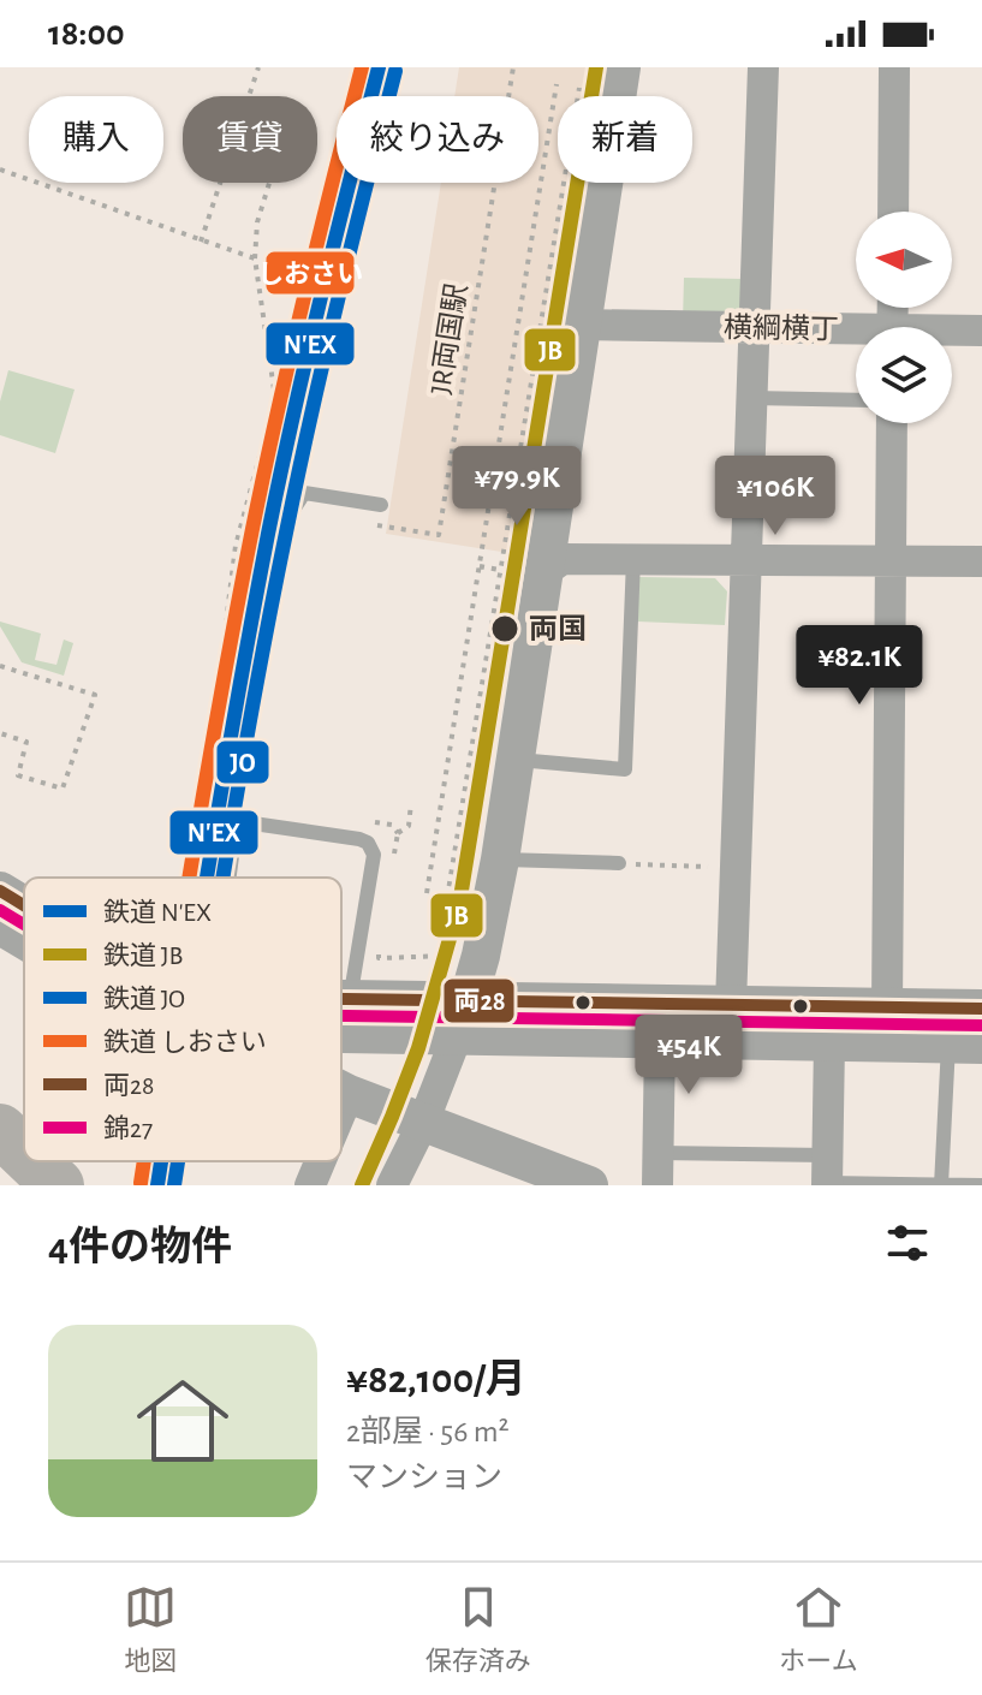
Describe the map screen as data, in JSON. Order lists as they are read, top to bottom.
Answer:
{
  "streets": {
    "street": ["横綱横丁"],
    "path": ["JR両国駅"]
  },
  "places": ["両国"],
  "lines": [
    "rail line N'EX",
    "rail line JB",
    "rail line しおさい",
    "rail line JO",
    "transit line 両28",
    "transit line 錦27"
  ],
  "legend": [
    "鉄道 N'EX",
    "鉄道 JB",
    "鉄道 JO",
    "鉄道 しおさい",
    "両28",
    "錦27"
  ],
  "north": "left",
  "page": {
    "status": "18:00",
    "chip": [
      "購入",
      "賃貸",
      "絞り込み",
      "新着"
    ],
    "price": [
      "¥79.9K",
      "¥106K",
      "¥82.1K",
      "¥54K"
    ],
    "heading": "4件の物件",
    "list": [
      {
        "name": "¥82,100/月",
        "note": "2部屋 · 56 m² · マンション"
      }
    ],
    "tabs": ["地図", "保存済み", "ホーム"]
  }
}
